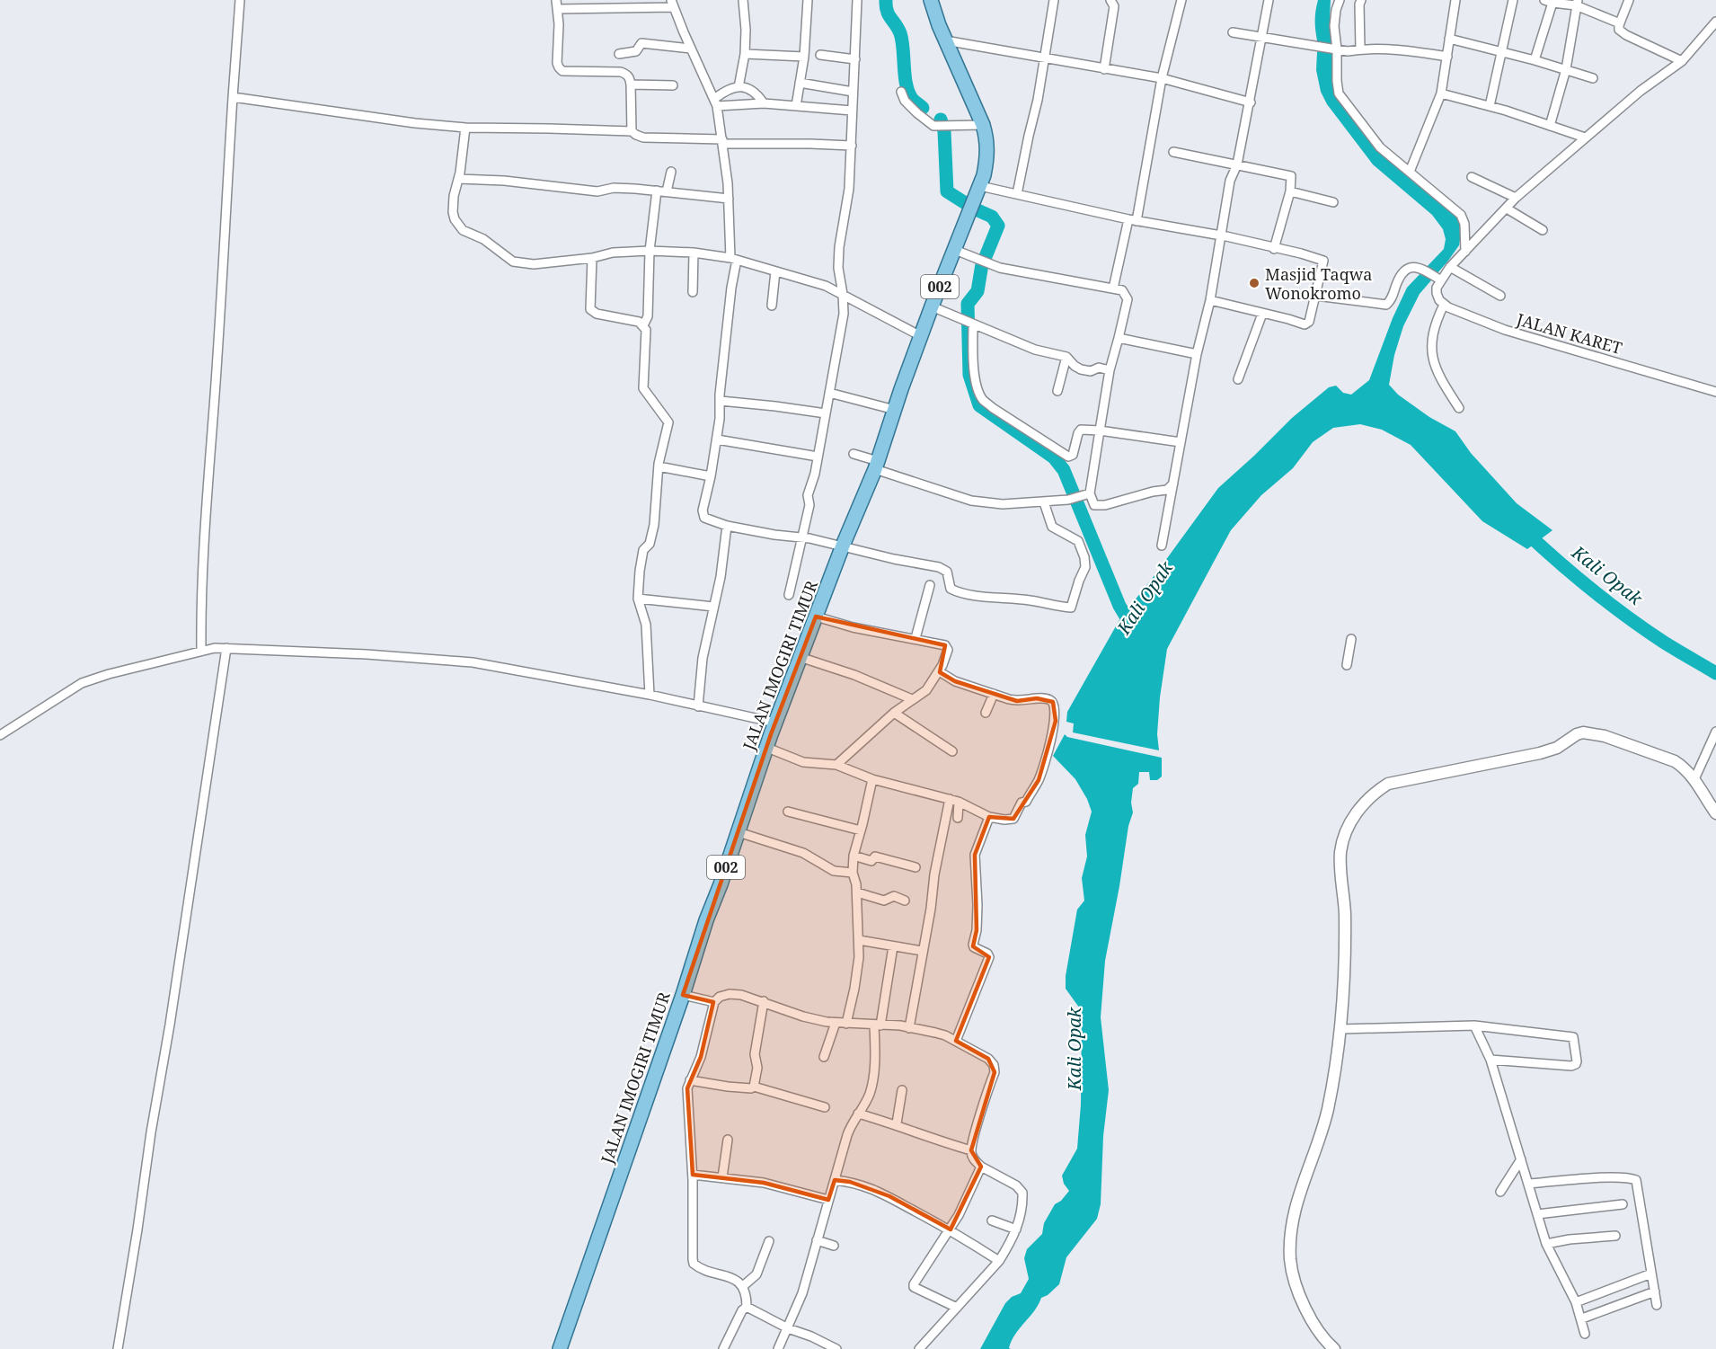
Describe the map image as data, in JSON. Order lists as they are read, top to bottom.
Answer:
{
  "streets": {
    "main road": ["002", "JALAN IMOGIRI TIMUR"],
    "street": ["JALAN KARET"]
  },
  "water": ["Kali Opak"],
  "places": ["Masjid Taqwa Wonokromo"]
}
